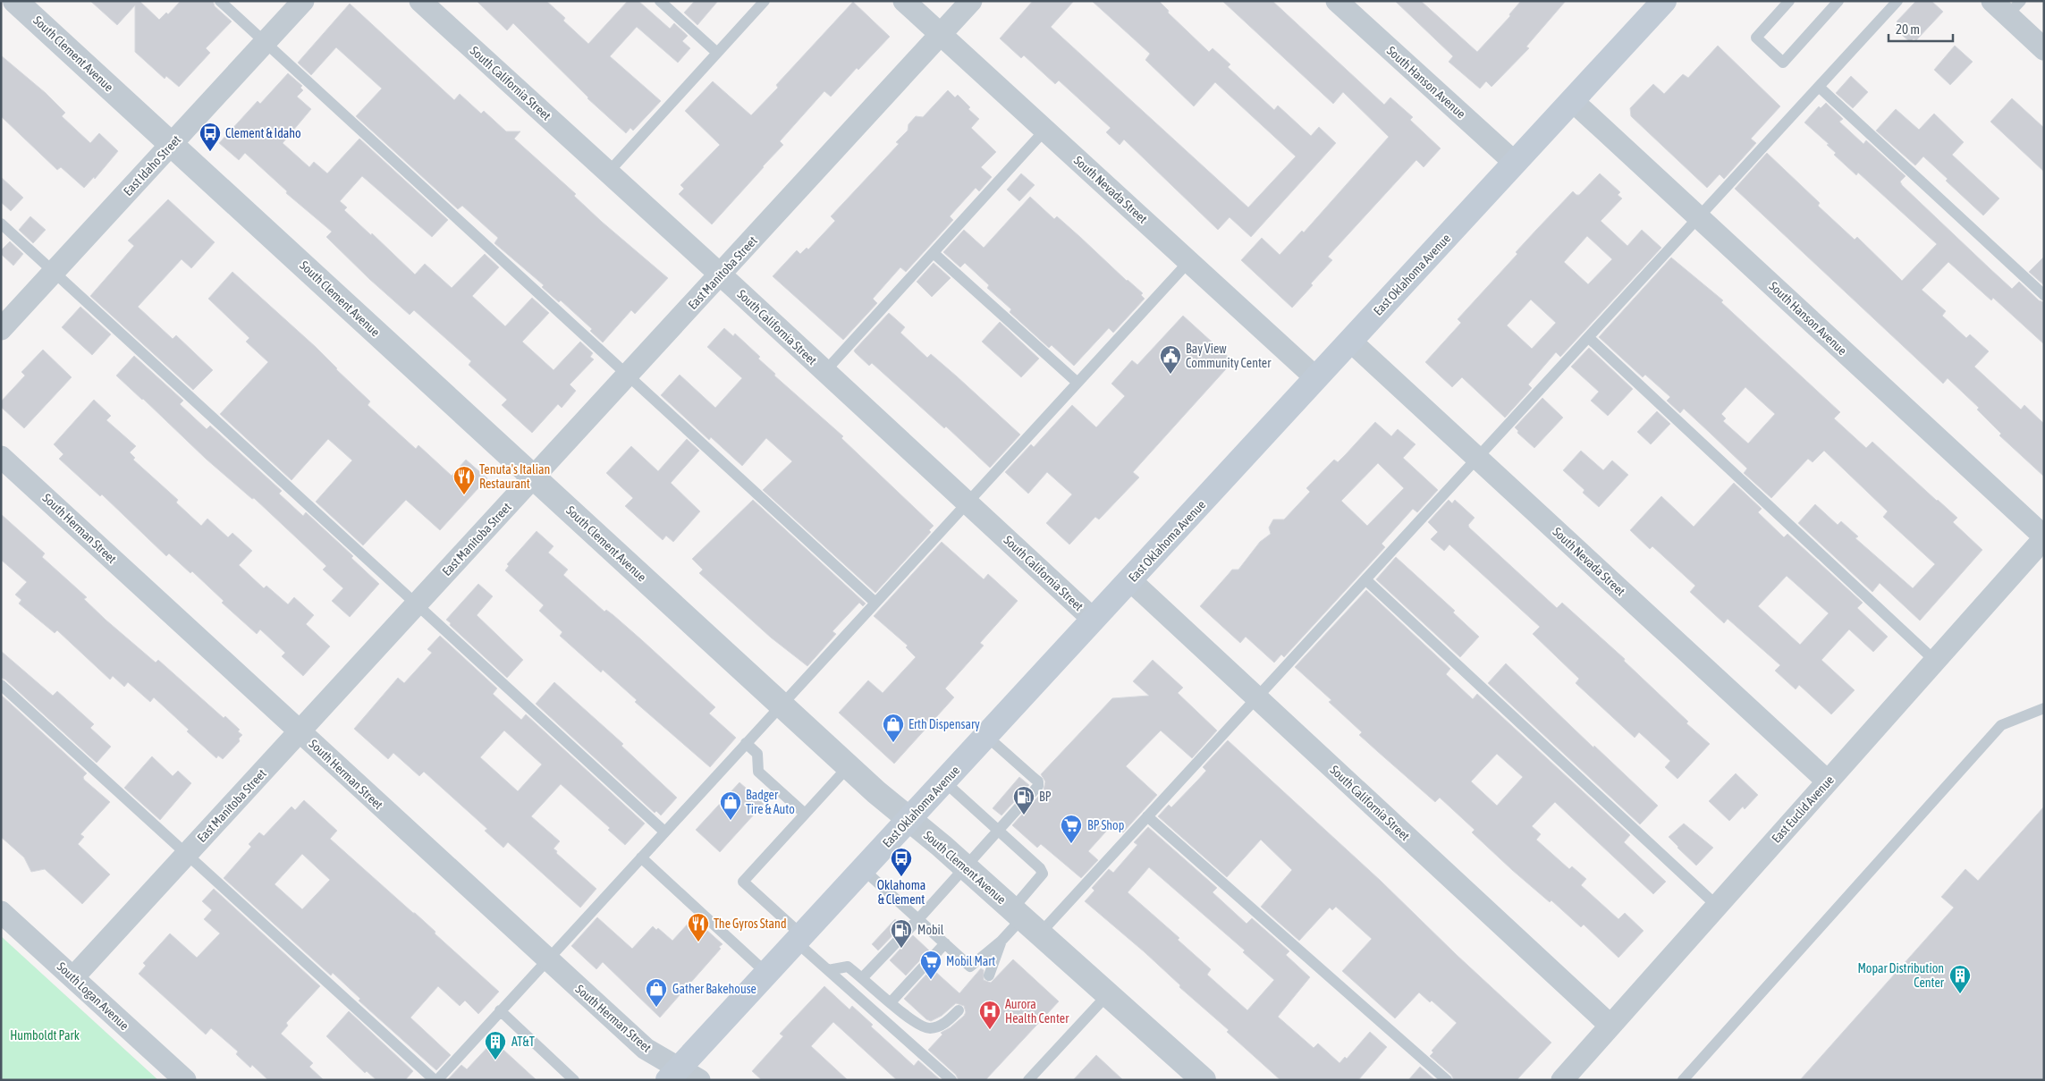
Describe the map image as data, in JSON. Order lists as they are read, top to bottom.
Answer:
{
  "streets": {
    "main road": ["East Oklahoma Avenue"],
    "street": [
      "South Clement Avenue",
      "South Hanson Avenue",
      "South California Street",
      "East Idaho Street",
      "South Nevada Street",
      "East Manitoba Street",
      "South Herman Street",
      "East Euclid Avenue",
      "South Logan Avenue"
    ]
  },
  "crossings": [
    ["South Clement Avenue", "East Idaho Street"],
    ["South Clement Avenue", "East Manitoba Street"],
    ["South Clement Avenue", "East Oklahoma Avenue"],
    ["South Hanson Avenue", "East Oklahoma Avenue"],
    ["South Hanson Avenue", "East Euclid Avenue"],
    ["South California Street", "East Manitoba Street"],
    ["South California Street", "East Oklahoma Avenue"],
    ["South California Street", "East Euclid Avenue"],
    ["South Nevada Street", "East Manitoba Street"],
    ["South Nevada Street", "East Oklahoma Avenue"],
    ["South Nevada Street", "East Euclid Avenue"],
    ["East Manitoba Street", "South Herman Street"],
    ["East Manitoba Street", "South Logan Avenue"],
    ["East Oklahoma Avenue", "South Herman Street"]
  ],
  "parks": ["Humboldt Park"],
  "places": {
    "bus stop": ["Clement & Idaho", "Oklahoma & Clement"],
    "public building": ["Bay View Community Center"],
    "restaurant": ["Tenuta's Italian Restaurant", "The Gyros Stand"],
    "shop": ["Erth Dispensary", "Badger Tire & Auto", "Gather Bakehouse"],
    "fuel station": ["BP", "Mobil"],
    "supermarket": ["BP Shop", "Mobil Mart"],
    "building": ["Mopar Distribution Center", "AT&T"],
    "hospital": ["Aurora Health Center"]
  },
  "scale_bar": "20 m"
}
